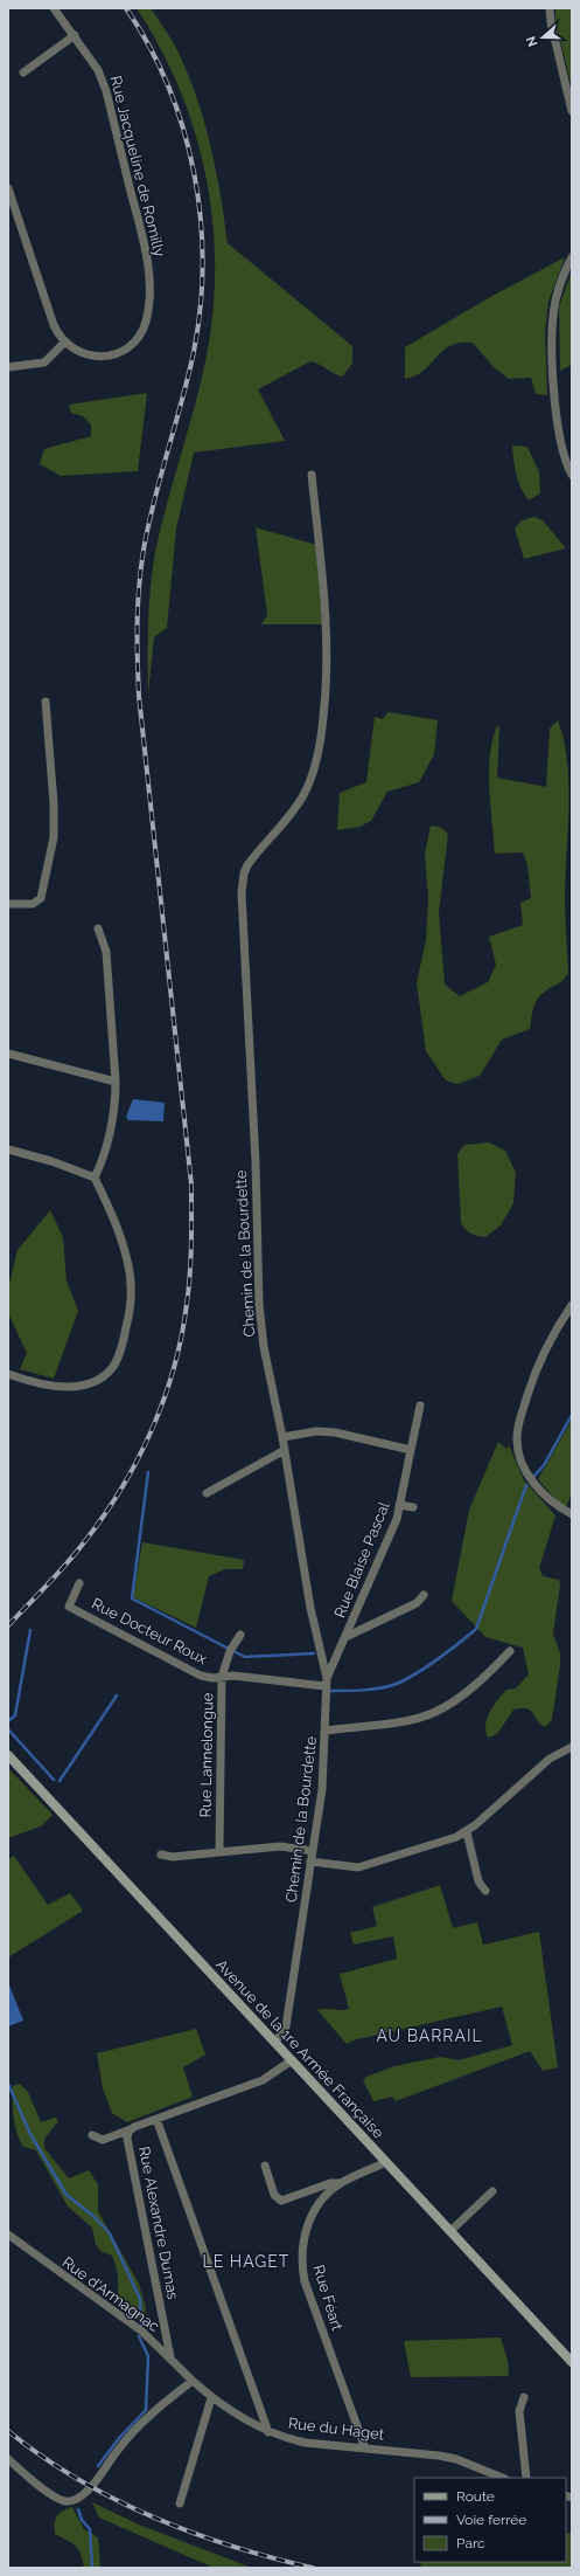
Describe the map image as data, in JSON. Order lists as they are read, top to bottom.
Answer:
{
  "streets": {
    "main road": ["Avenue de la 1re Armée Française"],
    "street": [
      "Rue Jacqueline de Romilly",
      "Chemin de la Bourdette",
      "Rue Blaise Pascal",
      "Rue Docteur Roux",
      "Rue Lannelongue",
      "Rue Alexandre Dumas",
      "Rue d'Armagnac",
      "Rue Féart",
      "Rue du Haget"
    ]
  },
  "crossings": [
    ["Chemin de la Bourdette", "Rue Blaise Pascal"],
    ["Chemin de la Bourdette", "Rue Docteur Roux"],
    ["Chemin de la Bourdette", "Avenue de la 1re Armée Française"],
    ["Rue Blaise Pascal", "Rue Docteur Roux"],
    ["Rue Docteur Roux", "Rue Lannelongue"],
    ["Avenue de la 1re Armée Française", "Rue Alexandre Dumas"],
    ["Avenue de la 1re Armée Française", "Rue Féart"],
    ["Rue Alexandre Dumas", "Rue d'Armagnac"],
    ["Rue d'Armagnac", "Rue du Haget"],
    ["Rue Féart", "Rue du Haget"]
  ],
  "districts": ["AU BARRAIL", "LE HAGET"],
  "legend": ["Route", "Voie ferrée", "Parc"],
  "north": "left"
}
